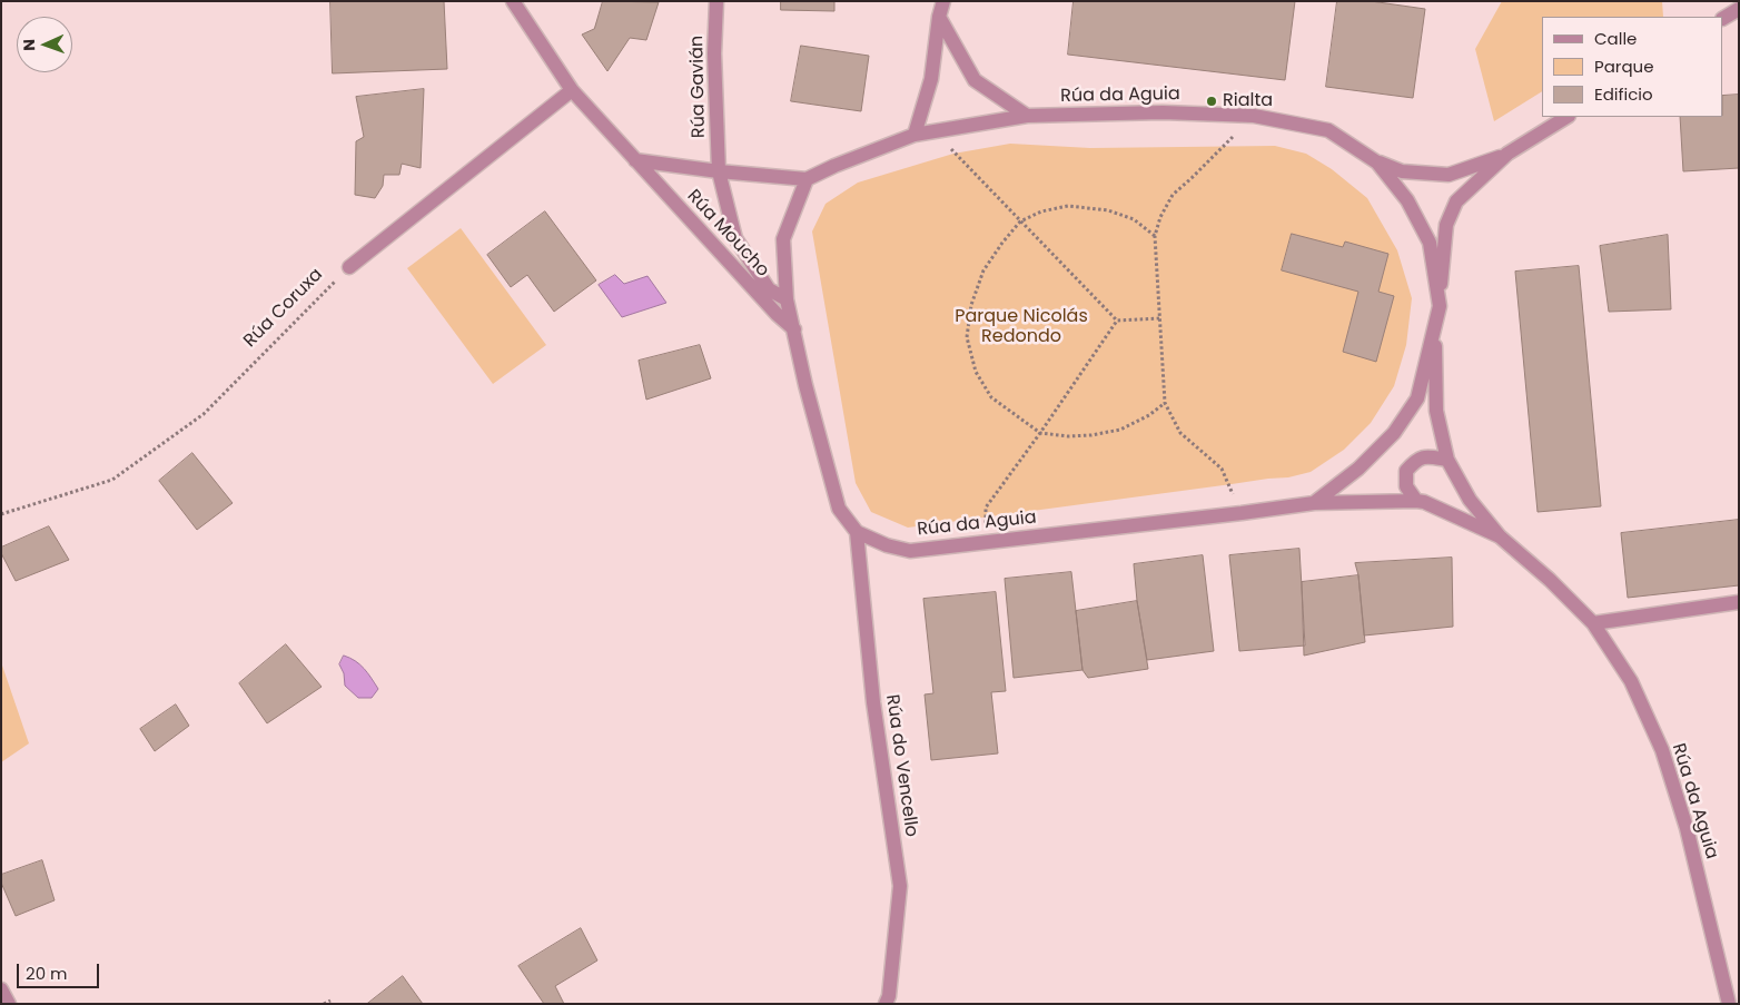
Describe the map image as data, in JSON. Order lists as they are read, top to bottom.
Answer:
{
  "streets": {
    "street": [
      "Rúa Gavián",
      "Rúa da Aguia",
      "Rúa Moucho",
      "Rúa Coruxa",
      "Rúa do Vencello"
    ]
  },
  "crossings": [
    ["Rúa Gavián", "Rúa Moucho"],
    ["Rúa da Aguia", "Rúa Moucho"],
    ["Rúa da Aguia", "Rúa do Vencello"],
    ["Rúa Moucho", "Rúa Coruxa"]
  ],
  "parks": ["Parque Nicolás Redondo"],
  "places": ["Rialta"],
  "legend": ["Calle", "Parque", "Edificio"],
  "scale_bar": "20 m",
  "north": "left"
}
